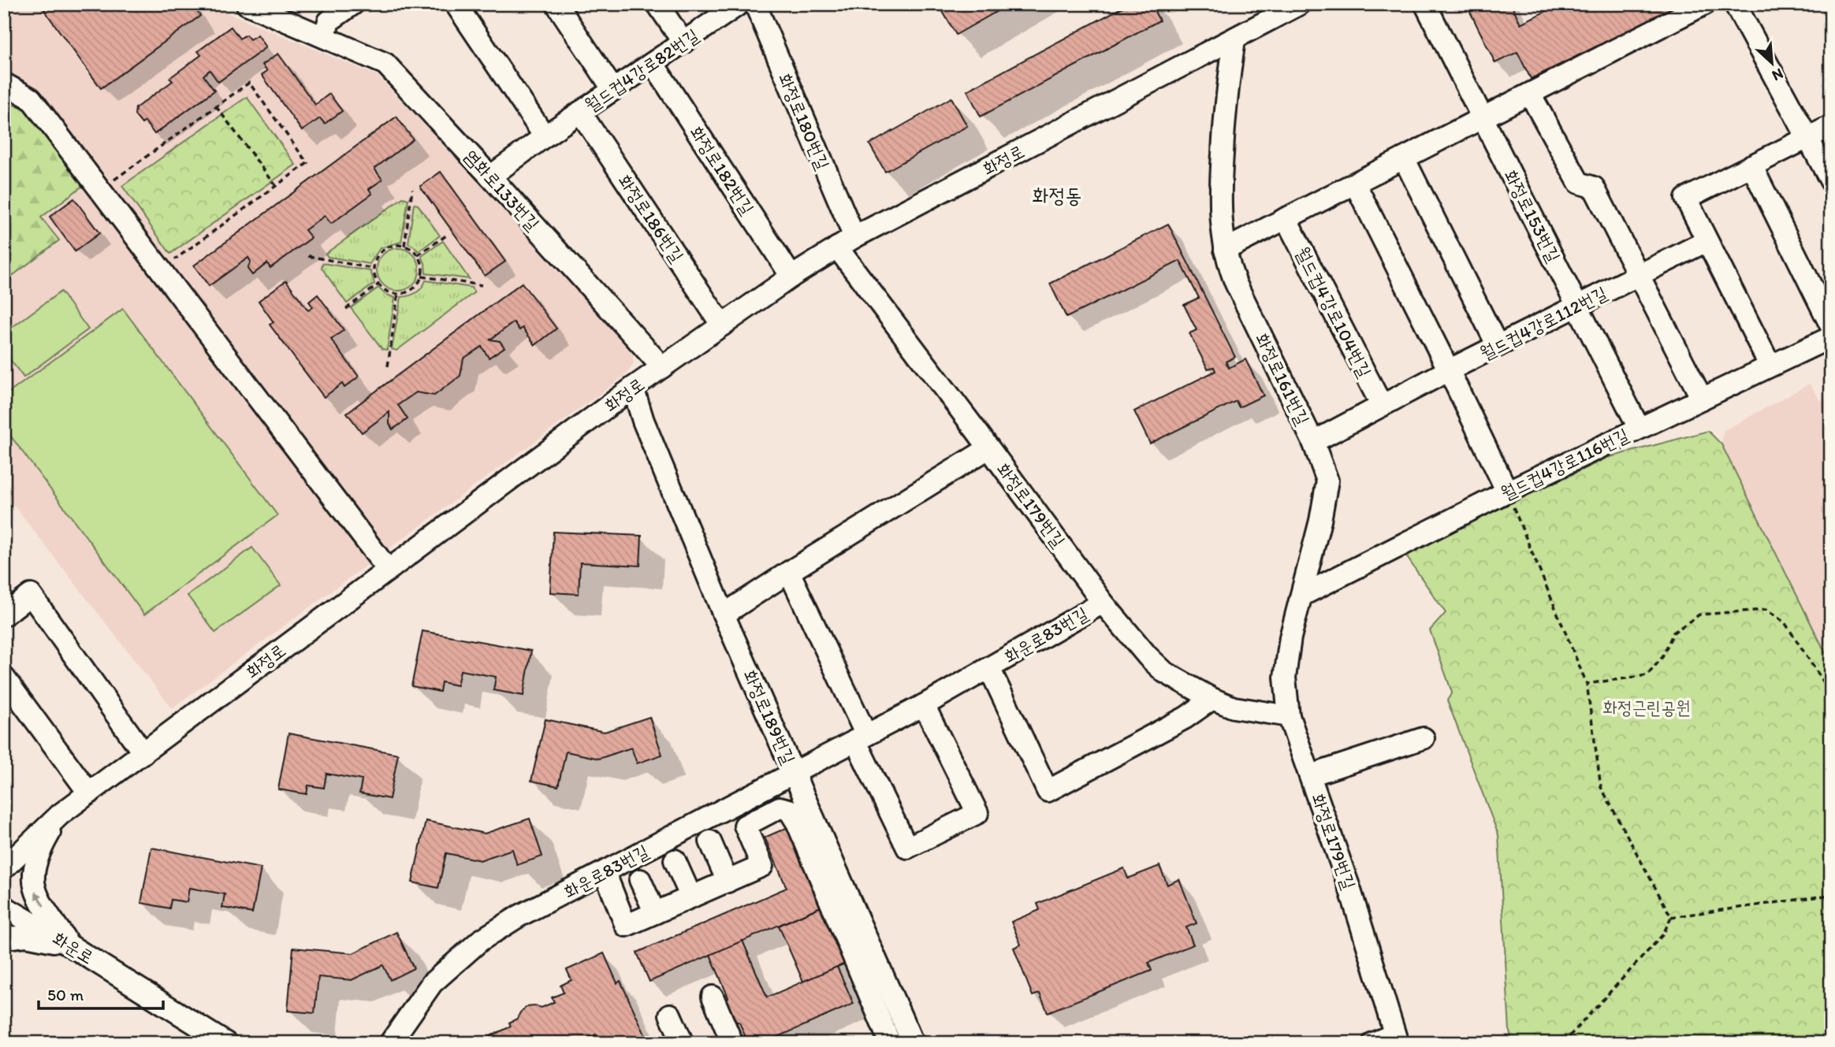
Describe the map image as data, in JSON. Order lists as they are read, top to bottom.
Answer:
{
  "streets": {
    "street": [
      "월드컵4강로82번길",
      "화정로180번길",
      "화정로",
      "화정로182번길",
      "염화로133번길",
      "화정로153번길",
      "화정로186번길",
      "월드컵4강로104번길",
      "월드컵4강로112번길",
      "화정로161번길",
      "월드컵4강로116번길",
      "화정로179번길",
      "화운로83번길",
      "화정로189번길",
      "화운로"
    ]
  },
  "crossings": [
    ["월드컵4강로82번길", "화정로182번길"],
    ["월드컵4강로82번길", "염화로133번길"],
    ["월드컵4강로82번길", "화정로186번길"],
    ["화정로180번길", "화정로"],
    ["화정로180번길", "화정로179번길"],
    ["화정로", "화정로182번길"],
    ["화정로", "염화로133번길"],
    ["화정로", "화정로186번길"],
    ["화정로", "화정로161번길"],
    ["화정로", "화정로179번길"],
    ["화정로", "화정로189번길"],
    ["화정로153번길", "월드컵4강로112번길"],
    ["화정로153번길", "월드컵4강로116번길"],
    ["월드컵4강로104번길", "월드컵4강로112번길"],
    ["월드컵4강로112번길", "화정로161번길"],
    ["화정로161번길", "월드컵4강로116번길"],
    ["화정로161번길", "화정로179번길"],
    ["화정로179번길", "화운로83번길"],
    ["화정로179번길", "화정로189번길"],
    ["화운로83번길", "화정로189번길"]
  ],
  "districts": ["화정동"],
  "parks": ["화정근린공원"],
  "scale_bar": "50 m",
  "north": "bottom right"
}
